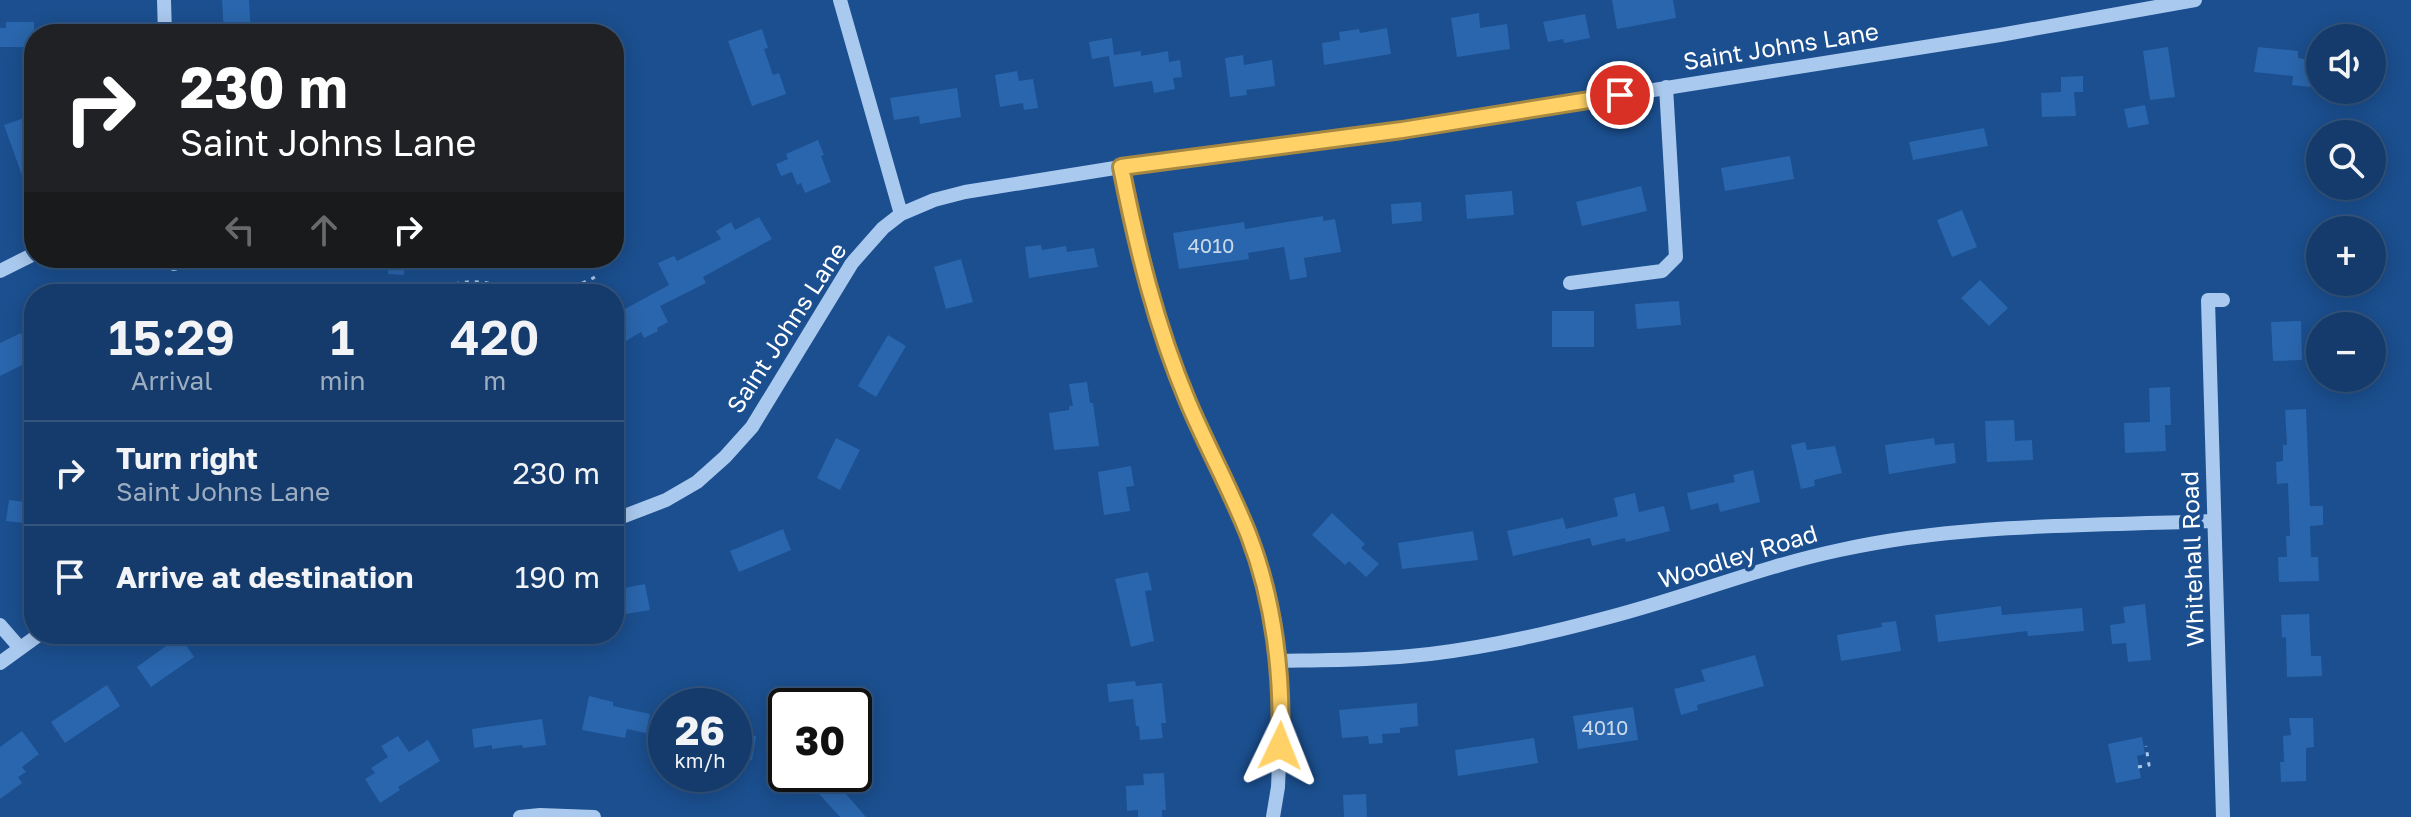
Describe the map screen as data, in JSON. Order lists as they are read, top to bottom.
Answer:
{
  "streets": {
    "street": ["Saint Johns Lane", "Woodley Road", "Whitehall Road"]
  },
  "crossings": [
    ["Woodley Road", "Whitehall Road"]
  ],
  "house_numbers": ["4010", "4010"],
  "page": {
    "map_buttons": ["+", "−"],
    "turn": ["230 m", "Saint Johns Lane"],
    "eta": [
      "15:29",
      "Arrival",
      "1",
      "min",
      "420",
      "m"
    ],
    "list": [
      {
        "name": "Turn right",
        "note": "Saint Johns Lane",
        "value": "230 m"
      },
      {
        "name": "Arrive at destination",
        "value": "190 m"
      }
    ],
    "speed": "26 km/h",
    "limit": "30"
  }
}
